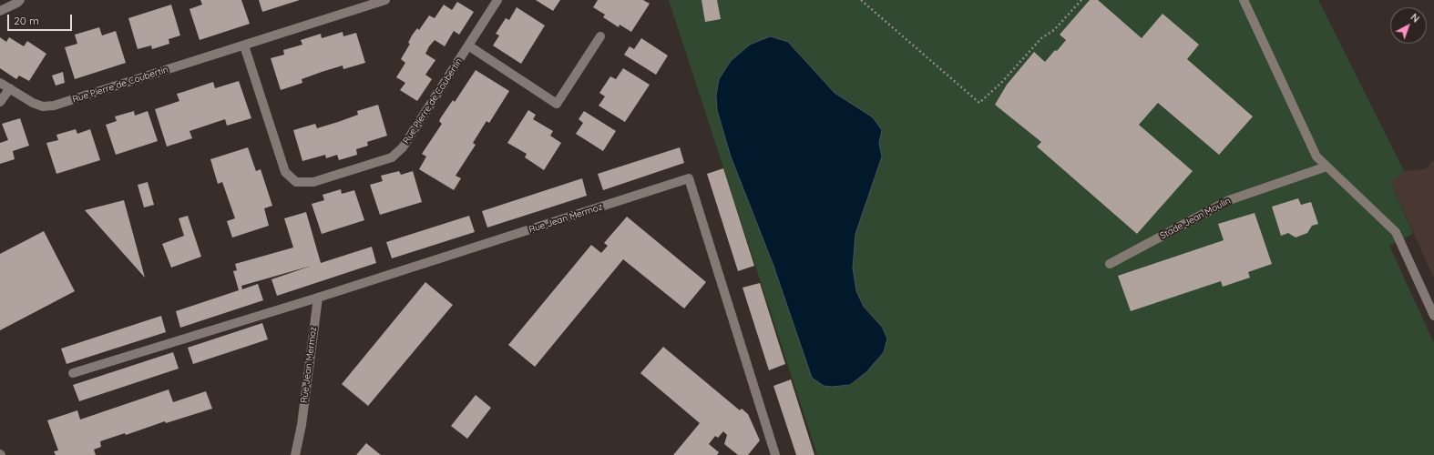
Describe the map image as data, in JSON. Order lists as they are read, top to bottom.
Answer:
{
  "streets": {
    "street": ["Rue Pierre de Coubertin", "Rue Jean Mermoz", "Stade Jean Moulin"]
  },
  "scale_bar": "20 m",
  "north": "top right"
}
